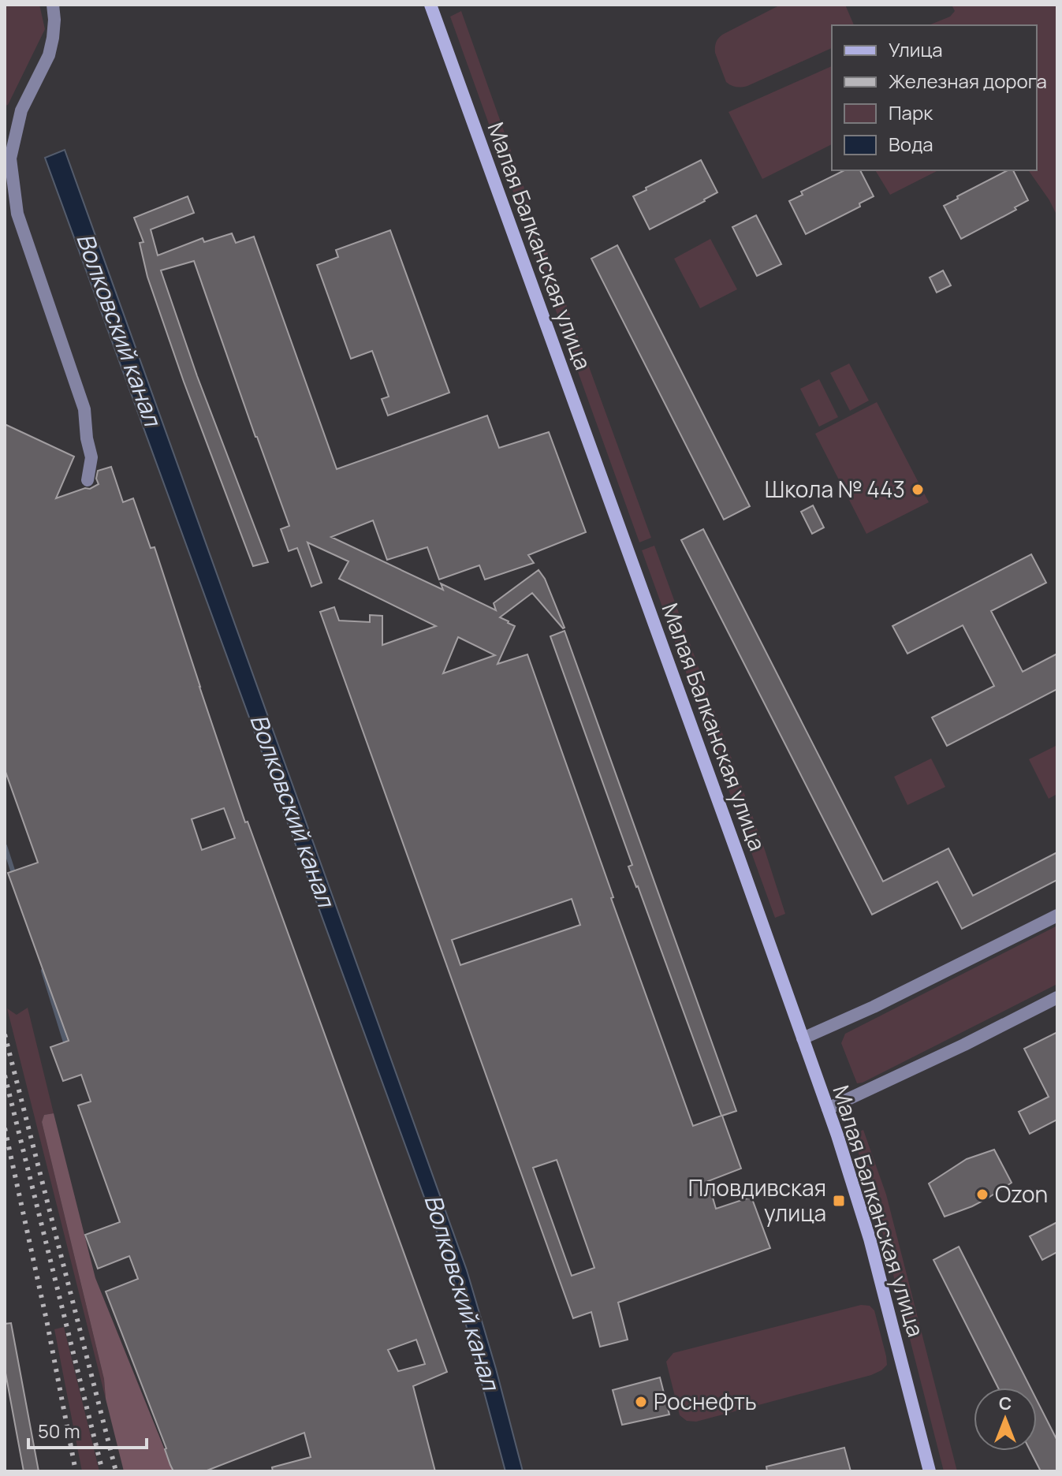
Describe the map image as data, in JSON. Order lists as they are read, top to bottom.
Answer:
{
  "streets": {
    "street": ["Малая Балканская улица"]
  },
  "water": ["Волковский канал"],
  "places": {
    "other": ["Школа № 443", "Ozon", "Роснефть"],
    "transit": ["Пловдивская улица"]
  },
  "legend": [
    "Улица",
    "Железная дорога",
    "Парк",
    "Вода"
  ],
  "scale_bar": "50 m",
  "north": "top"
}
